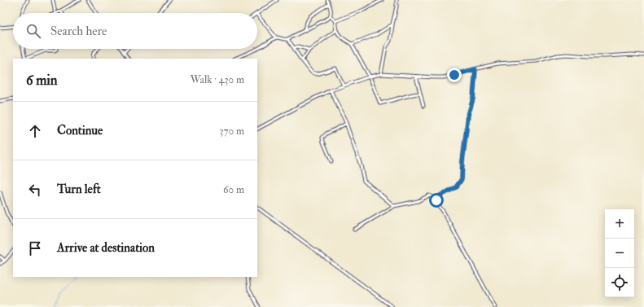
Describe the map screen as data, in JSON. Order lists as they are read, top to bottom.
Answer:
{
  "page": {
    "search": "Search here",
    "heading": ["6 min", "Walk · 430 m"],
    "list": [
      ["Continue", "370 m"],
      ["Turn left", "60 m"],
      "Arrive at destination"
    ],
    "map_buttons": ["+", "−"]
  }
}
